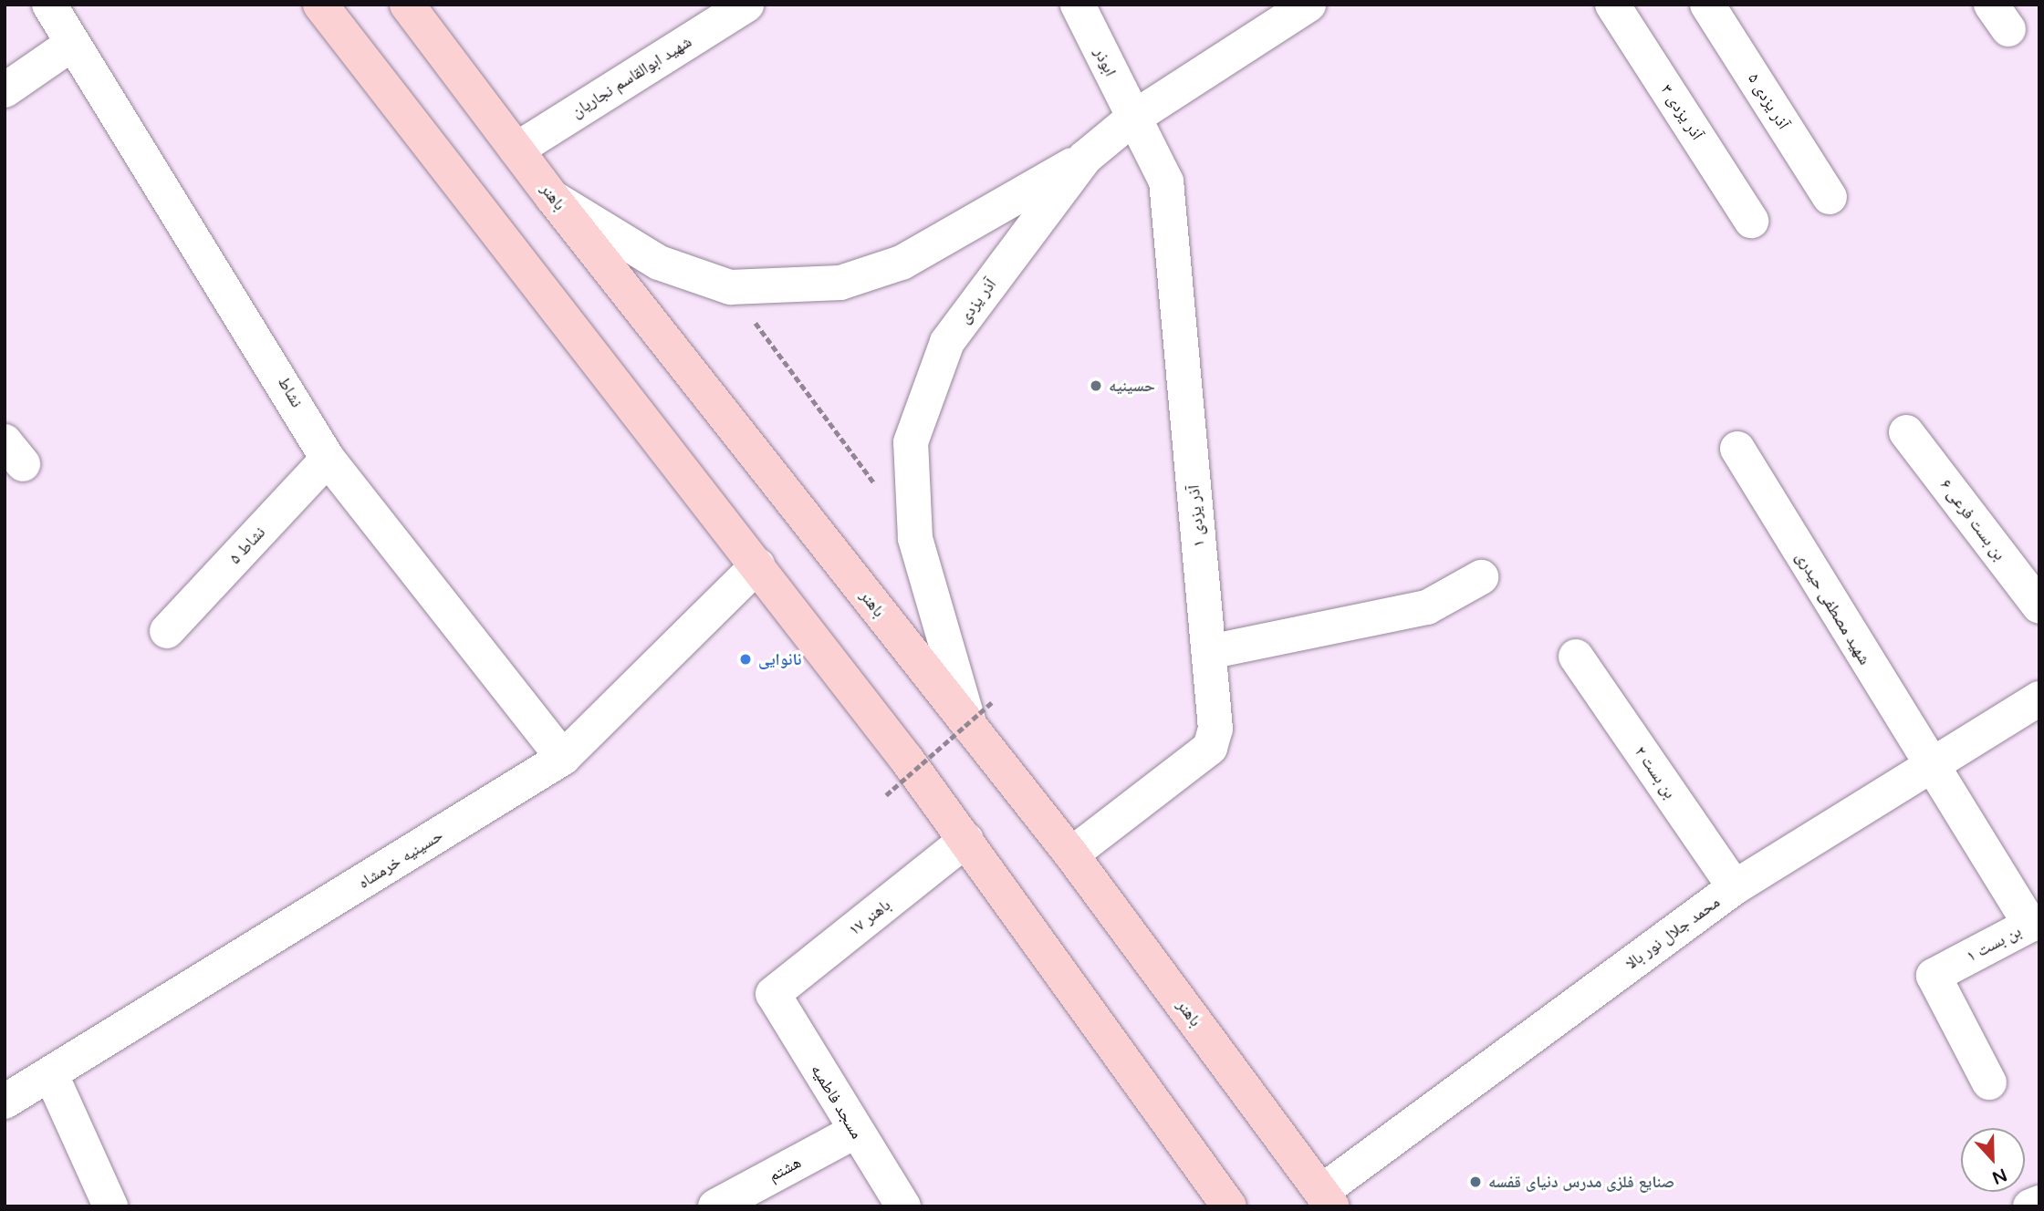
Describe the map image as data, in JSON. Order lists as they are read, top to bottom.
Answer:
{
  "streets": {
    "main road": ["باهنر"],
    "street": [
      "ابوذر",
      "شهید ابوالقاسم نجاریان",
      "آذر یزدی ۵",
      "آذر یزدی ۳",
      "آذر یزدی",
      "نشاط",
      "آذر یزدی ۱",
      "بن بست فرعی ۶",
      "نشاط ۵",
      "شهید مصطفی حیدری",
      "بن بست ۲",
      "حسینیه خرمشاه",
      "باهنر ۱۷",
      "محمد جلال نور بالا",
      "بن بست ۱",
      "مسجد فاطمیه",
      "هشتم"
    ]
  },
  "crossings": [
    ["ابوذر", "آذر یزدی"],
    ["ابوذر", "آذر یزدی ۱"],
    ["شهید ابوالقاسم نجاریان", "باهنر"],
    ["باهنر", "آذر یزدی"],
    ["باهنر", "آذر یزدی ۱"],
    ["باهنر", "محمد جلال نور بالا"],
    ["آذر یزدی", "آذر یزدی ۱"],
    ["نشاط", "نشاط ۵"],
    ["نشاط", "حسینیه خرمشاه"],
    ["شهید مصطفی حیدری", "محمد جلال نور بالا"],
    ["شهید مصطفی حیدری", "بن بست ۱"],
    ["بن بست ۲", "محمد جلال نور بالا"],
    ["باهنر ۱۷", "مسجد فاطمیه"],
    ["محمد جلال نور بالا", "بن بست ۱"],
    ["مسجد فاطمیه", "هشتم"]
  ],
  "places": ["حسینیه", "نانوایی", "صنایع فلزی مدرس دنیای قفسه"],
  "north": "bottom"
}
